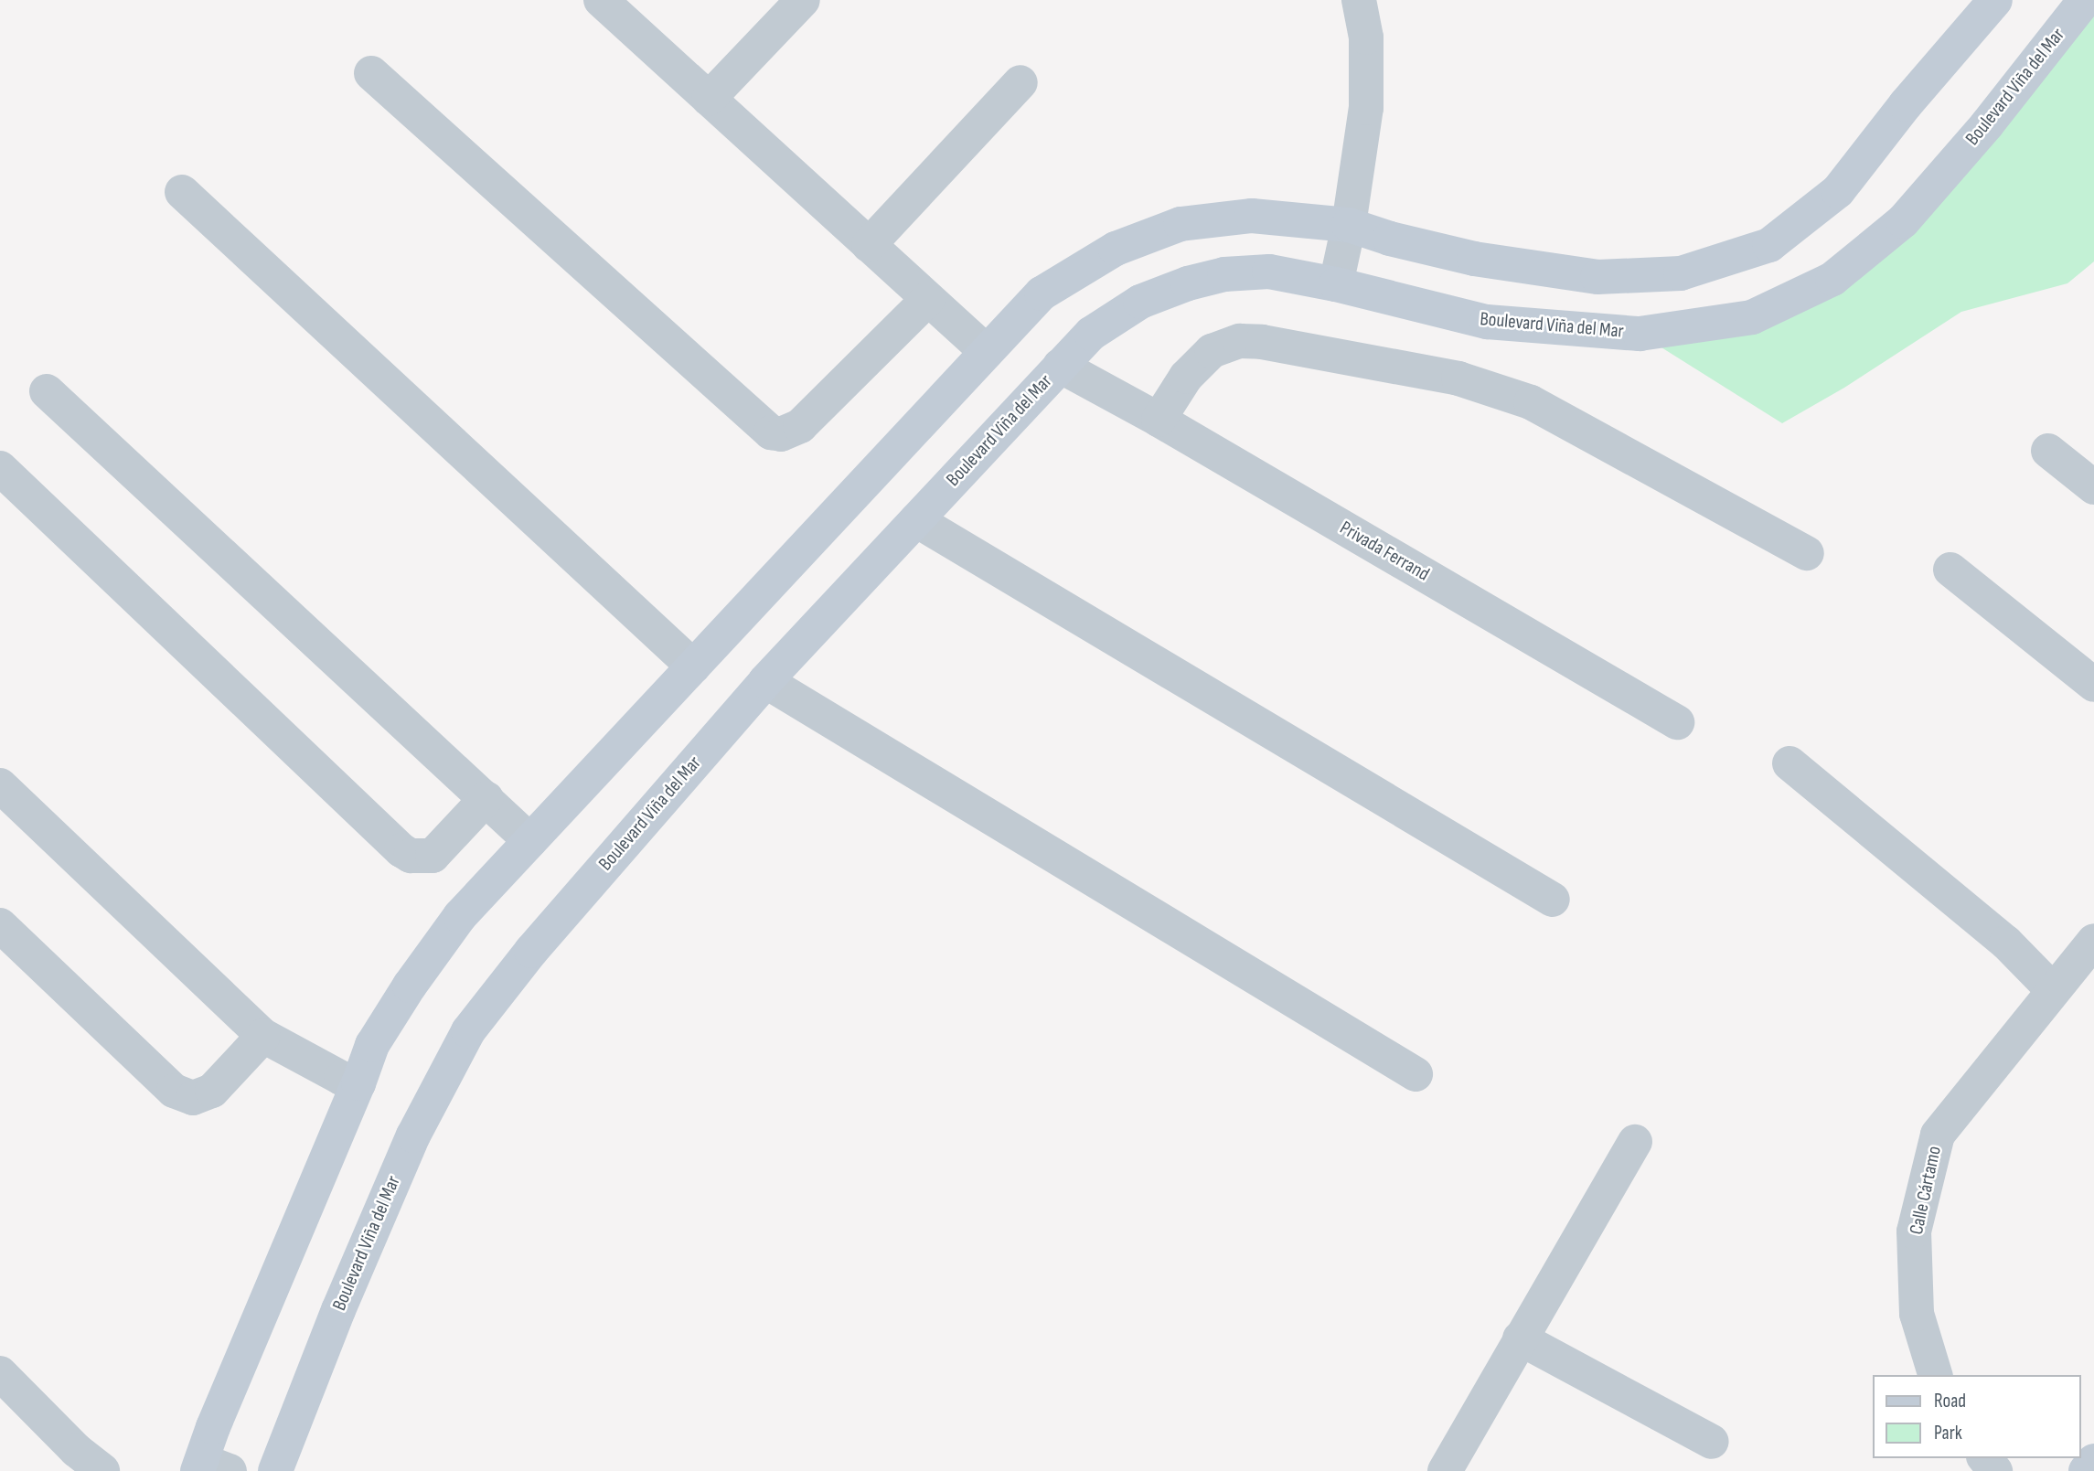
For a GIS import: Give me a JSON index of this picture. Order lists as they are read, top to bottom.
{
  "streets": {
    "street": ["Boulevard Viña del Mar", "Privada Ferrand", "Calle Cártamo"]
  },
  "crossings": [
    ["Boulevard Viña del Mar", "Privada Ferrand"]
  ],
  "legend": ["Road", "Park"]
}
